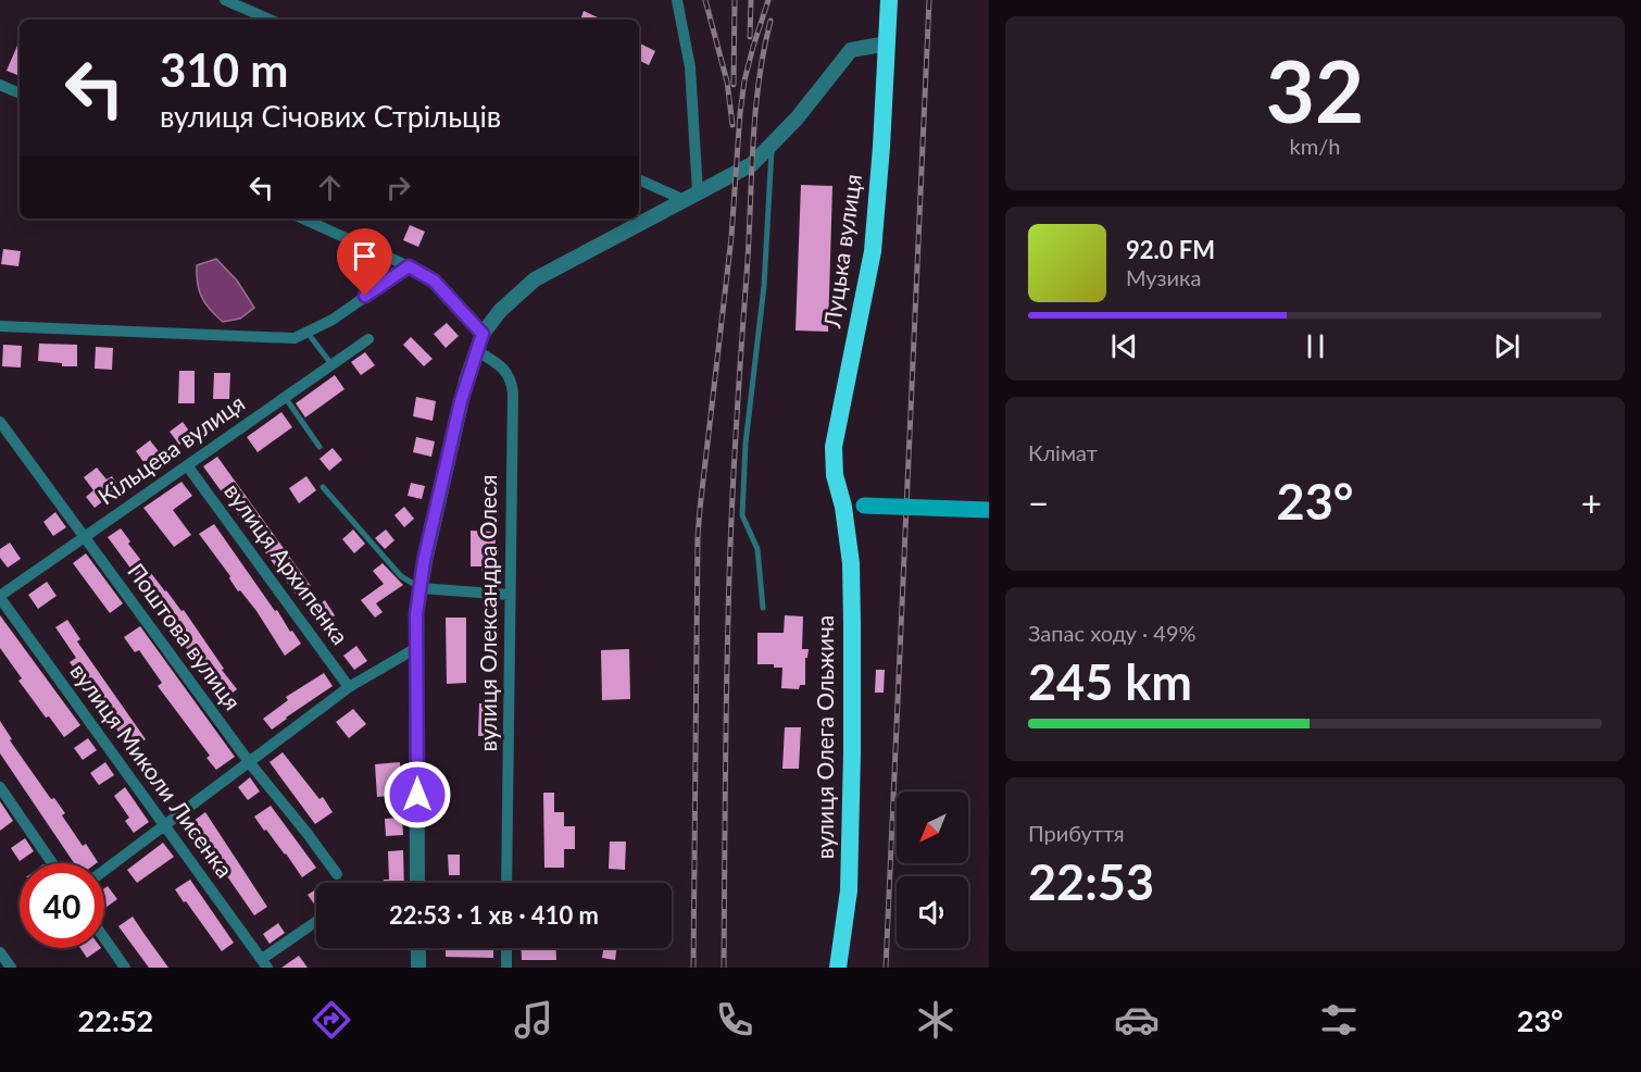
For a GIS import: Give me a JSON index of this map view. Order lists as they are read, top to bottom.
{
  "streets": {
    "highway": ["Луцька вулиця", "вулиця Олега Ольжича"],
    "street": [
      "Кільцева вулиця",
      "вулиця Архипенка",
      "вулиця Олександра Олеся",
      "Поштова вулиця",
      "вулиця Миколи Лисенка"
    ]
  },
  "crossings": [
    ["Луцька вулиця", "вулиця Олега Ольжича"],
    ["Кільцева вулиця", "вулиця Архипенка"],
    ["Кільцева вулиця", "Поштова вулиця"],
    ["Кільцева вулиця", "вулиця Миколи Лисенка"]
  ],
  "north": "bottom left",
  "page": {
    "tile": [
      ["32", "km/h"],
      "Клімат",
      ["Запас ходу · 49%", "245 km"],
      ["Прибуття", "22:53"]
    ],
    "turn": ["310 m", "вулиця Січових Стрільців"],
    "song": ["92.0 FM", "Музика"],
    "heat": ["−", "23°", "+"],
    "limit": "40",
    "trip": "22:53 · 1 хв · 410 m",
    "tabs": ["22:52", "23°"]
  }
}
